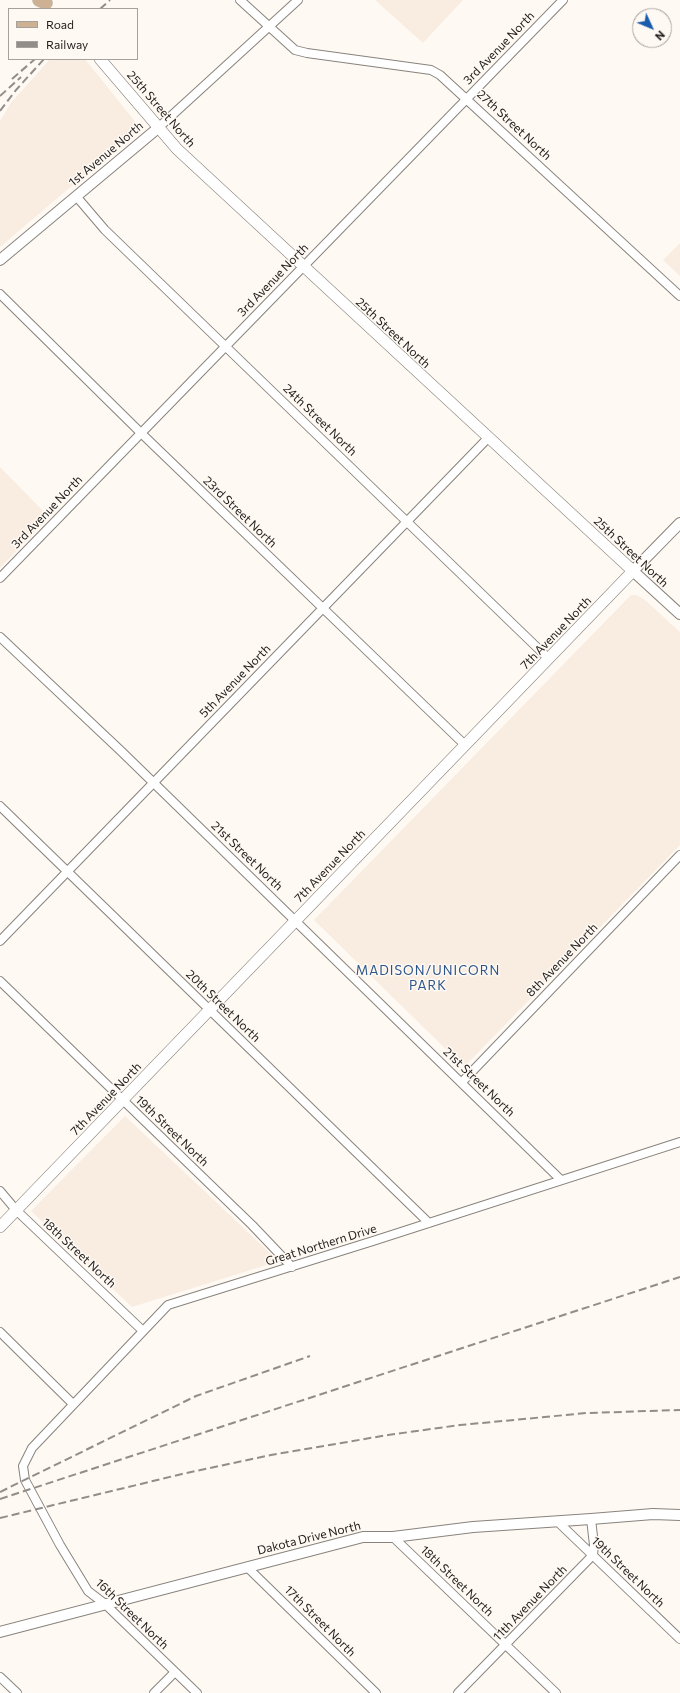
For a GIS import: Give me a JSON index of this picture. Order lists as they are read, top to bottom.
{
  "streets": {
    "main road": ["25th Street North", "7th Avenue North"],
    "street": [
      "3rd Avenue North",
      "27th Street North",
      "1st Avenue North",
      "24th Street North",
      "23rd Street North",
      "5th Avenue North",
      "21st Street North",
      "8th Avenue North",
      "20th Street North",
      "19th Street North",
      "Great Northern Drive",
      "18th Street North",
      "Dakota Drive North",
      "11th Avenue North",
      "16th Street North",
      "17th Street North"
    ]
  },
  "crossings": [
    ["3rd Avenue North", "25th Street North"],
    ["3rd Avenue North", "27th Street North"],
    ["3rd Avenue North", "24th Street North"],
    ["3rd Avenue North", "23rd Street North"],
    ["25th Street North", "1st Avenue North"],
    ["25th Street North", "7th Avenue North"],
    ["25th Street North", "5th Avenue North"],
    ["27th Street North", "1st Avenue North"],
    ["1st Avenue North", "24th Street North"],
    ["24th Street North", "7th Avenue North"],
    ["24th Street North", "5th Avenue North"],
    ["23rd Street North", "7th Avenue North"],
    ["23rd Street North", "5th Avenue North"],
    ["7th Avenue North", "21st Street North"],
    ["7th Avenue North", "20th Street North"],
    ["7th Avenue North", "19th Street North"],
    ["7th Avenue North", "18th Street North"],
    ["5th Avenue North", "21st Street North"],
    ["5th Avenue North", "20th Street North"],
    ["21st Street North", "8th Avenue North"],
    ["21st Street North", "Great Northern Drive"],
    ["20th Street North", "Great Northern Drive"],
    ["19th Street North", "Great Northern Drive"],
    ["19th Street North", "Dakota Drive North"],
    ["19th Street North", "11th Avenue North"],
    ["Great Northern Drive", "18th Street North"],
    ["Great Northern Drive", "16th Street North"],
    ["18th Street North", "Dakota Drive North"],
    ["18th Street North", "11th Avenue North"],
    ["Dakota Drive North", "16th Street North"],
    ["Dakota Drive North", "17th Street North"]
  ],
  "districts": ["MADISON/UNICORN PARK"],
  "legend": ["Road", "Railway"],
  "north": "bottom right"
}
